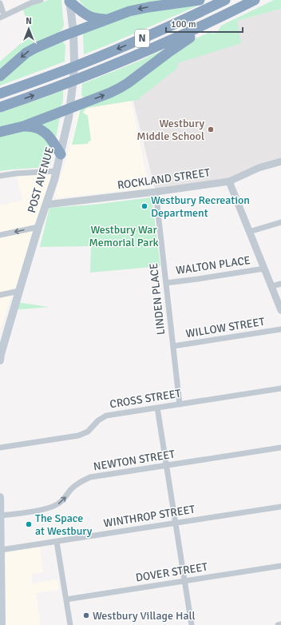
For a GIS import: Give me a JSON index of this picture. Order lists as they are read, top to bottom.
{
  "streets": {
    "highway": ["N"],
    "main road": ["POST AVENUE"],
    "street": [
      "ROCKLAND STREET",
      "WALTON PLACE",
      "LINDEN PLACE",
      "WILLOW STREET",
      "CROSS STREET",
      "NEWTON STREET",
      "WINTHROP STREET",
      "DOVER STREET"
    ]
  },
  "crossings": [
    ["ROCKLAND STREET", "POST AVENUE"],
    ["ROCKLAND STREET", "LINDEN PLACE"],
    ["WALTON PLACE", "LINDEN PLACE"],
    ["LINDEN PLACE", "WILLOW STREET"],
    ["LINDEN PLACE", "CROSS STREET"]
  ],
  "one_way": ["NEWTON STREET"],
  "parks": ["Westbury War Memorial Park"],
  "places": [
    "Westbury Middle School",
    "Westbury Recreation Department",
    "The Space at Westbury",
    "Westbury Village Hall"
  ],
  "scale_bar": "100 m",
  "north": "top"
}
